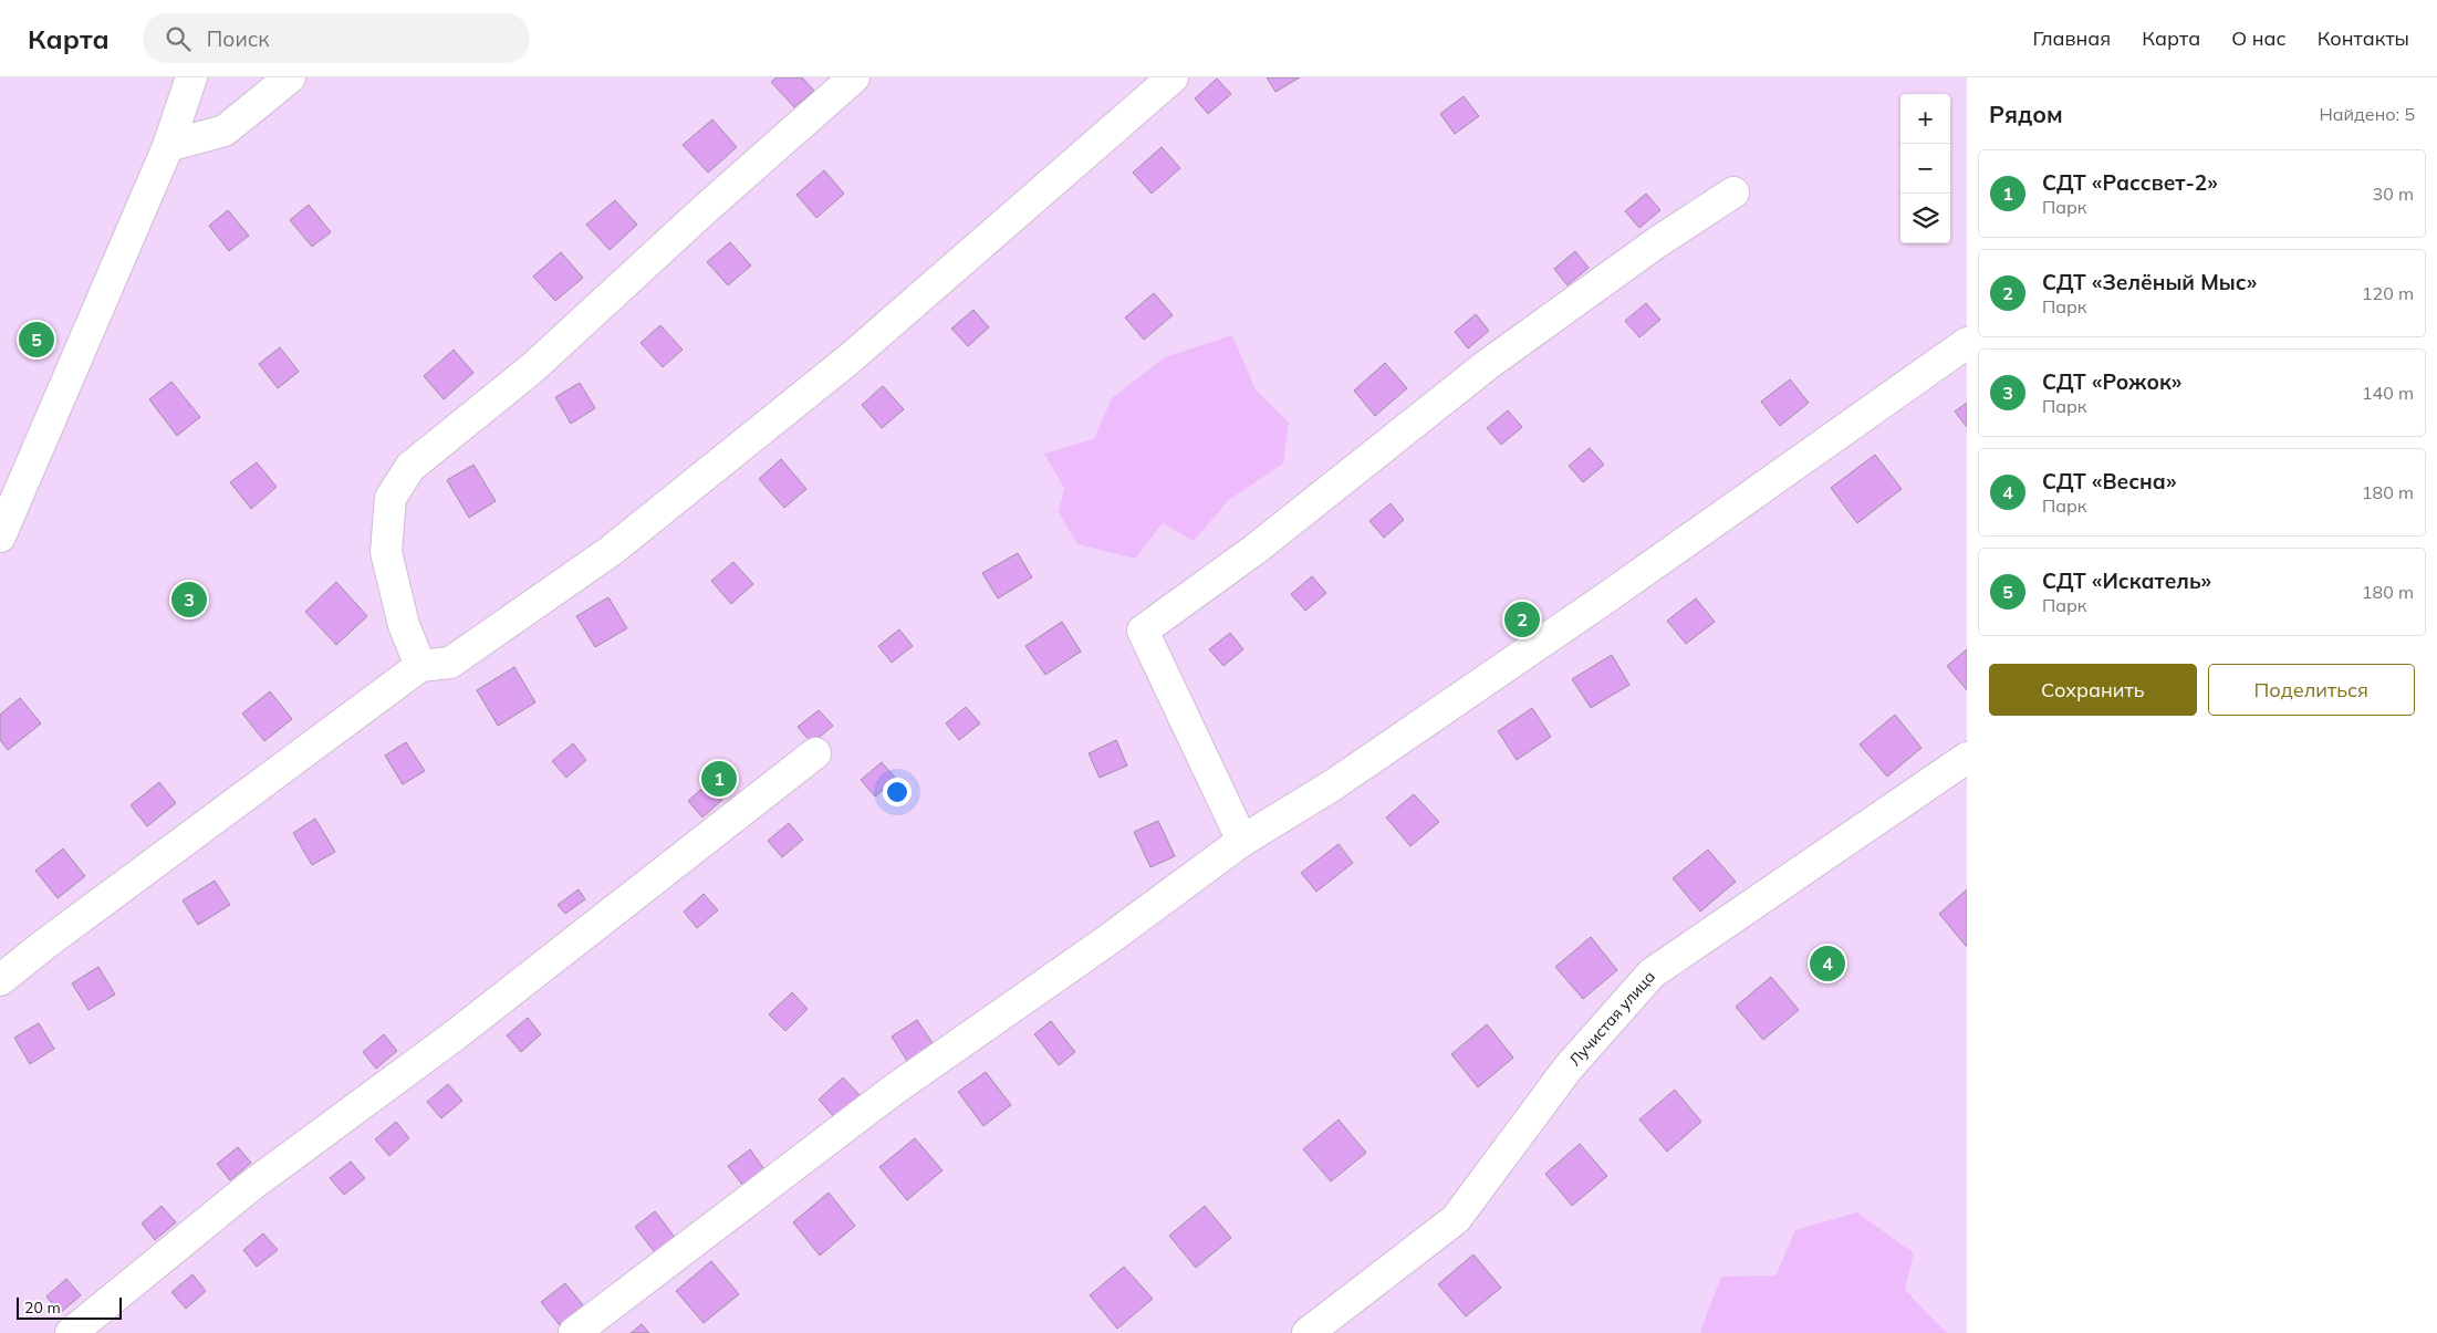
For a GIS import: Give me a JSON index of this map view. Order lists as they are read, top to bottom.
{
  "streets": {
    "lane": ["Лучистая улица"]
  },
  "scale_bar": "20 m",
  "page": {
    "header": "Карта",
    "search": "Поиск",
    "nav": [
      "Главная",
      "Карта",
      "О нас",
      "Контакты"
    ],
    "heading": ["Рядом", "Найдено: 5"],
    "map_buttons": ["+", "−"],
    "list": [
      {
        "mark": "1",
        "name": "СДТ «Рассвет-2»",
        "note": "Парк",
        "value": "30 m"
      },
      {
        "mark": "2",
        "name": "СДТ «Зелёный Мыс»",
        "note": "Парк",
        "value": "120 m"
      },
      {
        "mark": "3",
        "name": "СДТ «Рожок»",
        "note": "Парк",
        "value": "140 m"
      },
      {
        "mark": "4",
        "name": "СДТ «Весна»",
        "note": "Парк",
        "value": "180 m"
      },
      {
        "mark": "5",
        "name": "СДТ «Искатель»",
        "note": "Парк",
        "value": "180 m"
      }
    ],
    "pins": [
      "5",
      "3",
      "2",
      "1",
      "4"
    ],
    "buttons": ["Сохранить", "Поделиться"],
    "scale": "20 m"
  }
}
